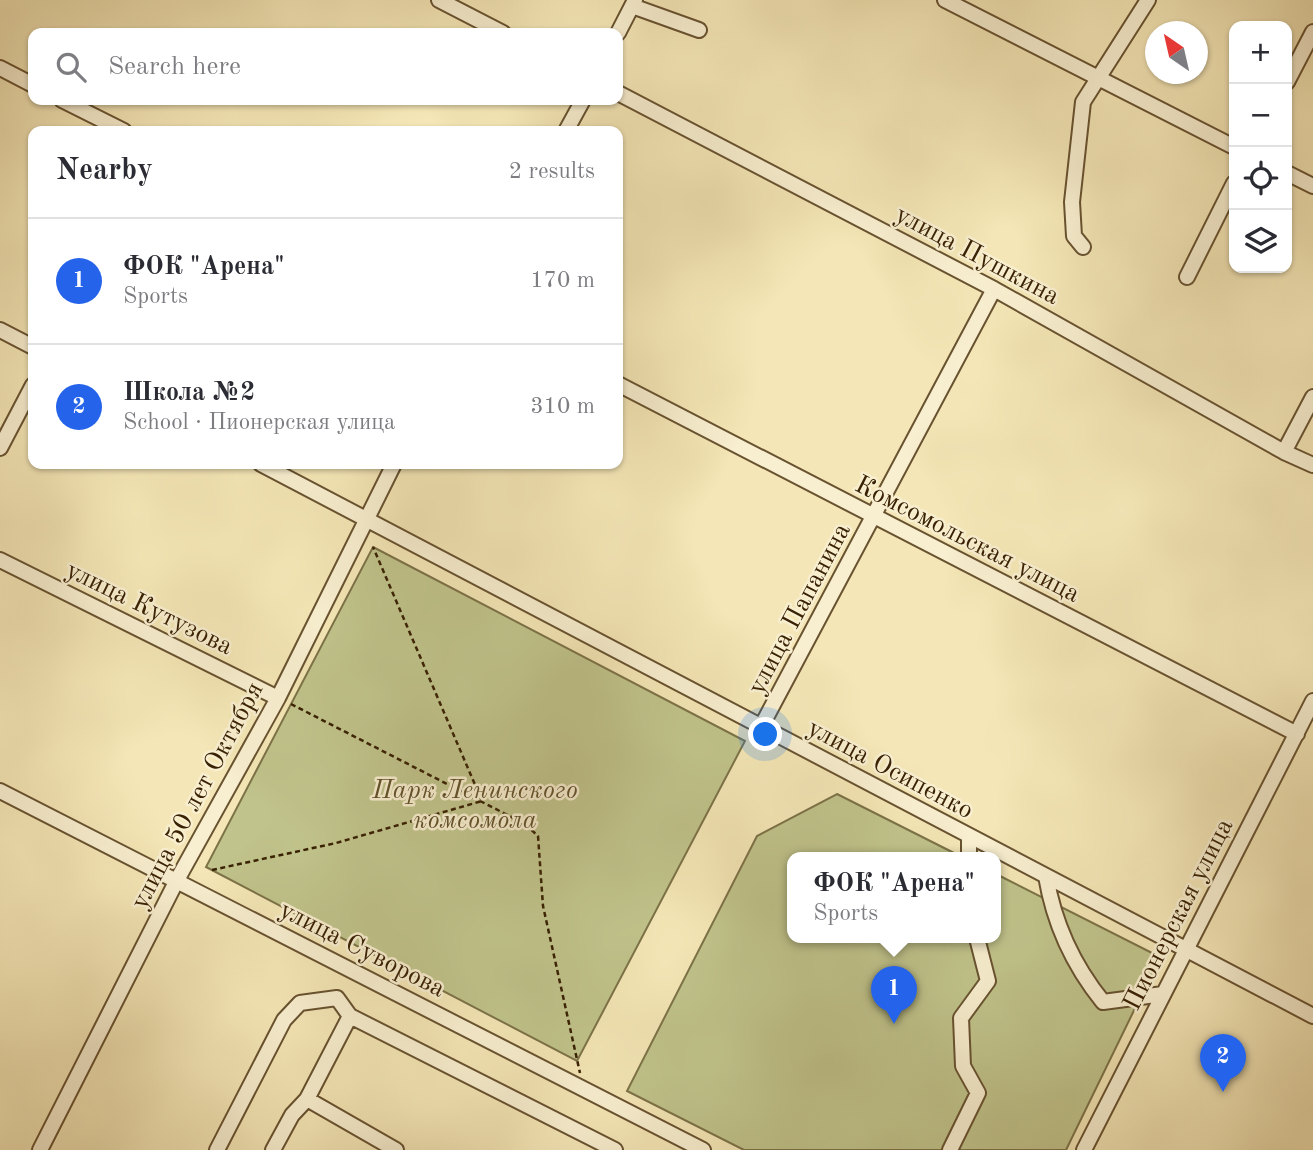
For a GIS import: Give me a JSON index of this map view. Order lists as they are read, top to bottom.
{
  "streets": {
    "street": [
      "улица Пушкина",
      "Комсомольская улица",
      "улица Кутузова",
      "улица Папанина",
      "улица Осипенко",
      "улица 50 лет Октября",
      "Пионерская улица",
      "улица Суворова"
    ]
  },
  "crossings": [
    ["улица Пушкина", "улица Папанина"],
    ["Комсомольская улица", "улица Папанина"],
    ["Комсомольская улица", "Пионерская улица"],
    ["улица Кутузова", "улица 50 лет Октября"],
    ["улица Папанина", "улица Осипенко"],
    ["улица Осипенко", "улица 50 лет Октября"],
    ["улица Осипенко", "Пионерская улица"],
    ["улица 50 лет Октября", "улица Суворова"]
  ],
  "parks": ["Парк Ленинского комсомола"],
  "north": "top left",
  "page": {
    "map_buttons": ["+", "−"],
    "search": "Search here",
    "heading": ["Nearby", "2 results"],
    "list": [
      {
        "mark": "1",
        "name": "ФОК \"Арена\"",
        "note": "Sports",
        "value": "170 m"
      },
      {
        "mark": "2",
        "name": "Школа №2",
        "note": "School · Пионерская улица",
        "value": "310 m"
      }
    ],
    "popup": ["ФОК \"Арена\"", "Sports"],
    "pins": ["1", "2"]
  }
}
